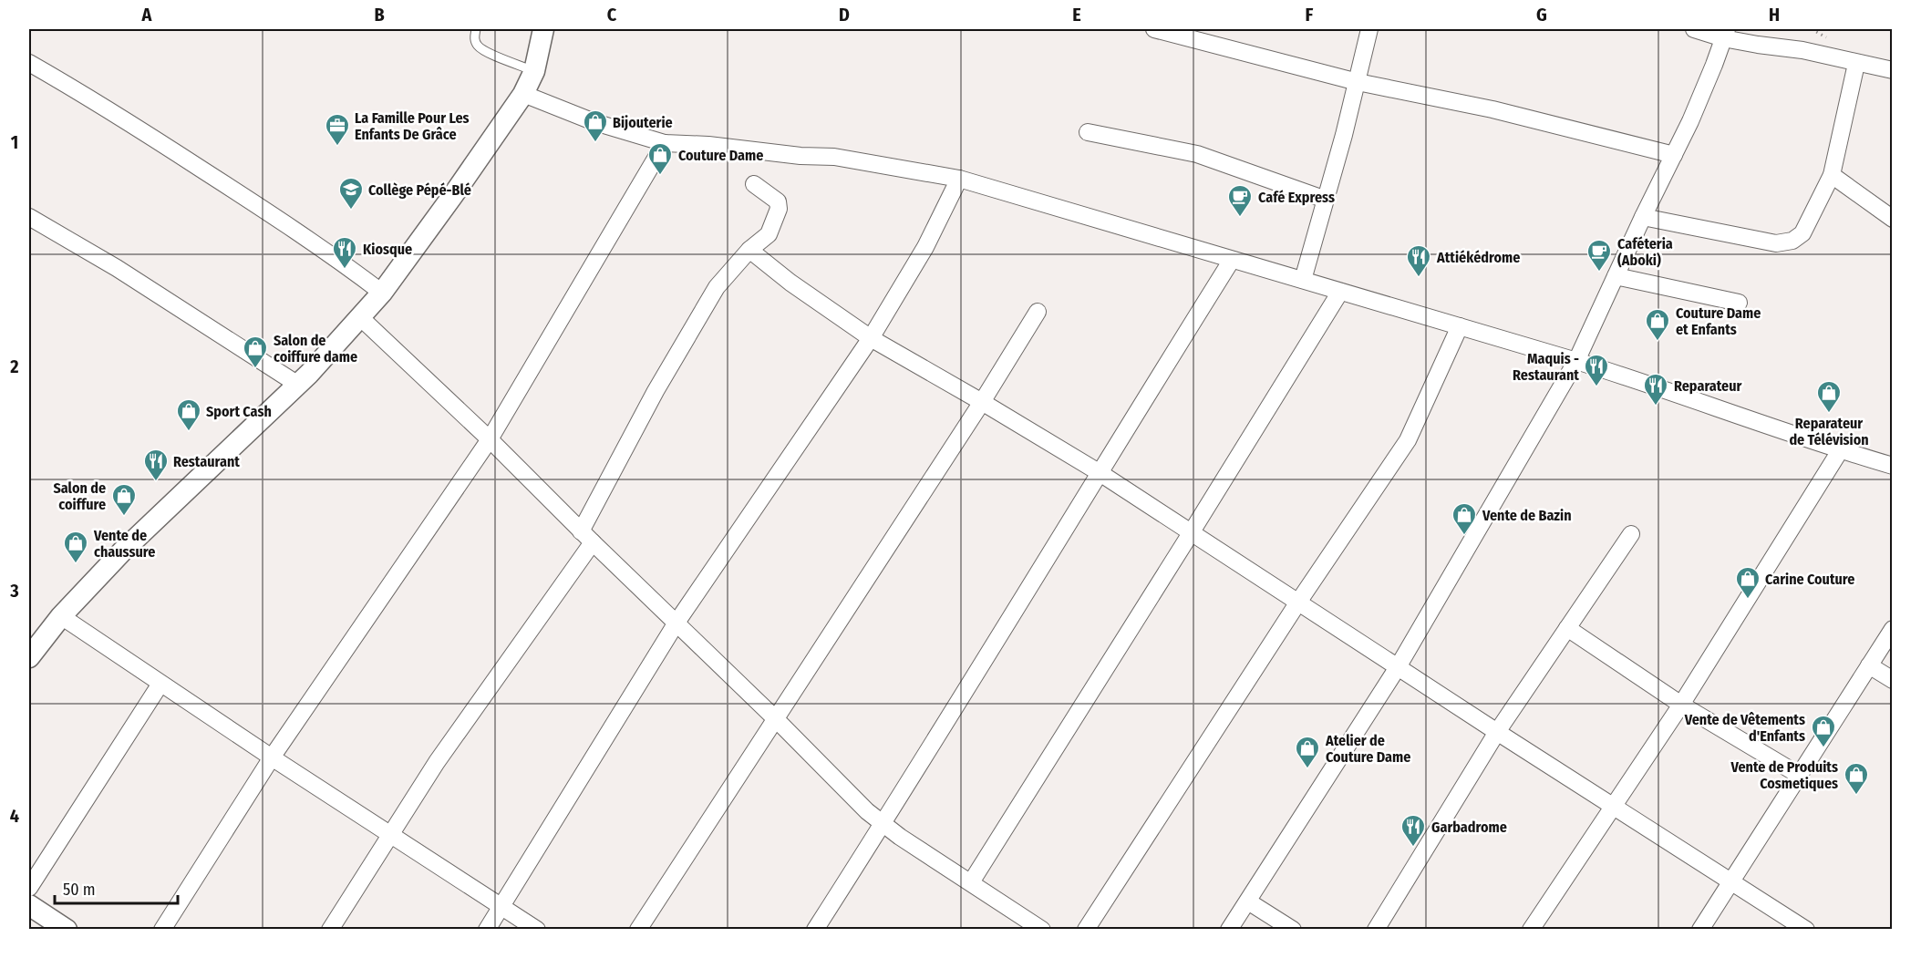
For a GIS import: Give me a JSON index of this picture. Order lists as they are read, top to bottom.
{
  "places": {
    "shop": [
      "Bijouterie",
      "Couture Dame",
      "Couture Dame et Enfants",
      "Salon de coiffure dame",
      "Reparateur de Télévision",
      "Sport Cash",
      "Salon de coiffure",
      "Vente de Bazin",
      "Vente de chaussure",
      "Carine Couture",
      "Vente de Vêtements d'Enfants",
      "Atelier de Couture Dame",
      "Vente de Produits Cosmetiques"
    ],
    "office": ["La Famille Pour Les Enfants De Grâce"],
    "school or university": ["Collège Pépé-Blé"],
    "cafe": ["Café Express", "Caféteria (Aboki)"],
    "restaurant": [
      "Kiosque",
      "Attiékédrome",
      "Maquis - Restaurant",
      "Reparateur",
      "Restaurant",
      "Garbadrome"
    ]
  },
  "scale_bar": "50 m",
  "grid": {
    "columns": [
      "A",
      "B",
      "C",
      "D",
      "E",
      "F",
      "G",
      "H"
    ],
    "rows": [
      "1",
      "2",
      "3",
      "4"
    ]
  }
}
